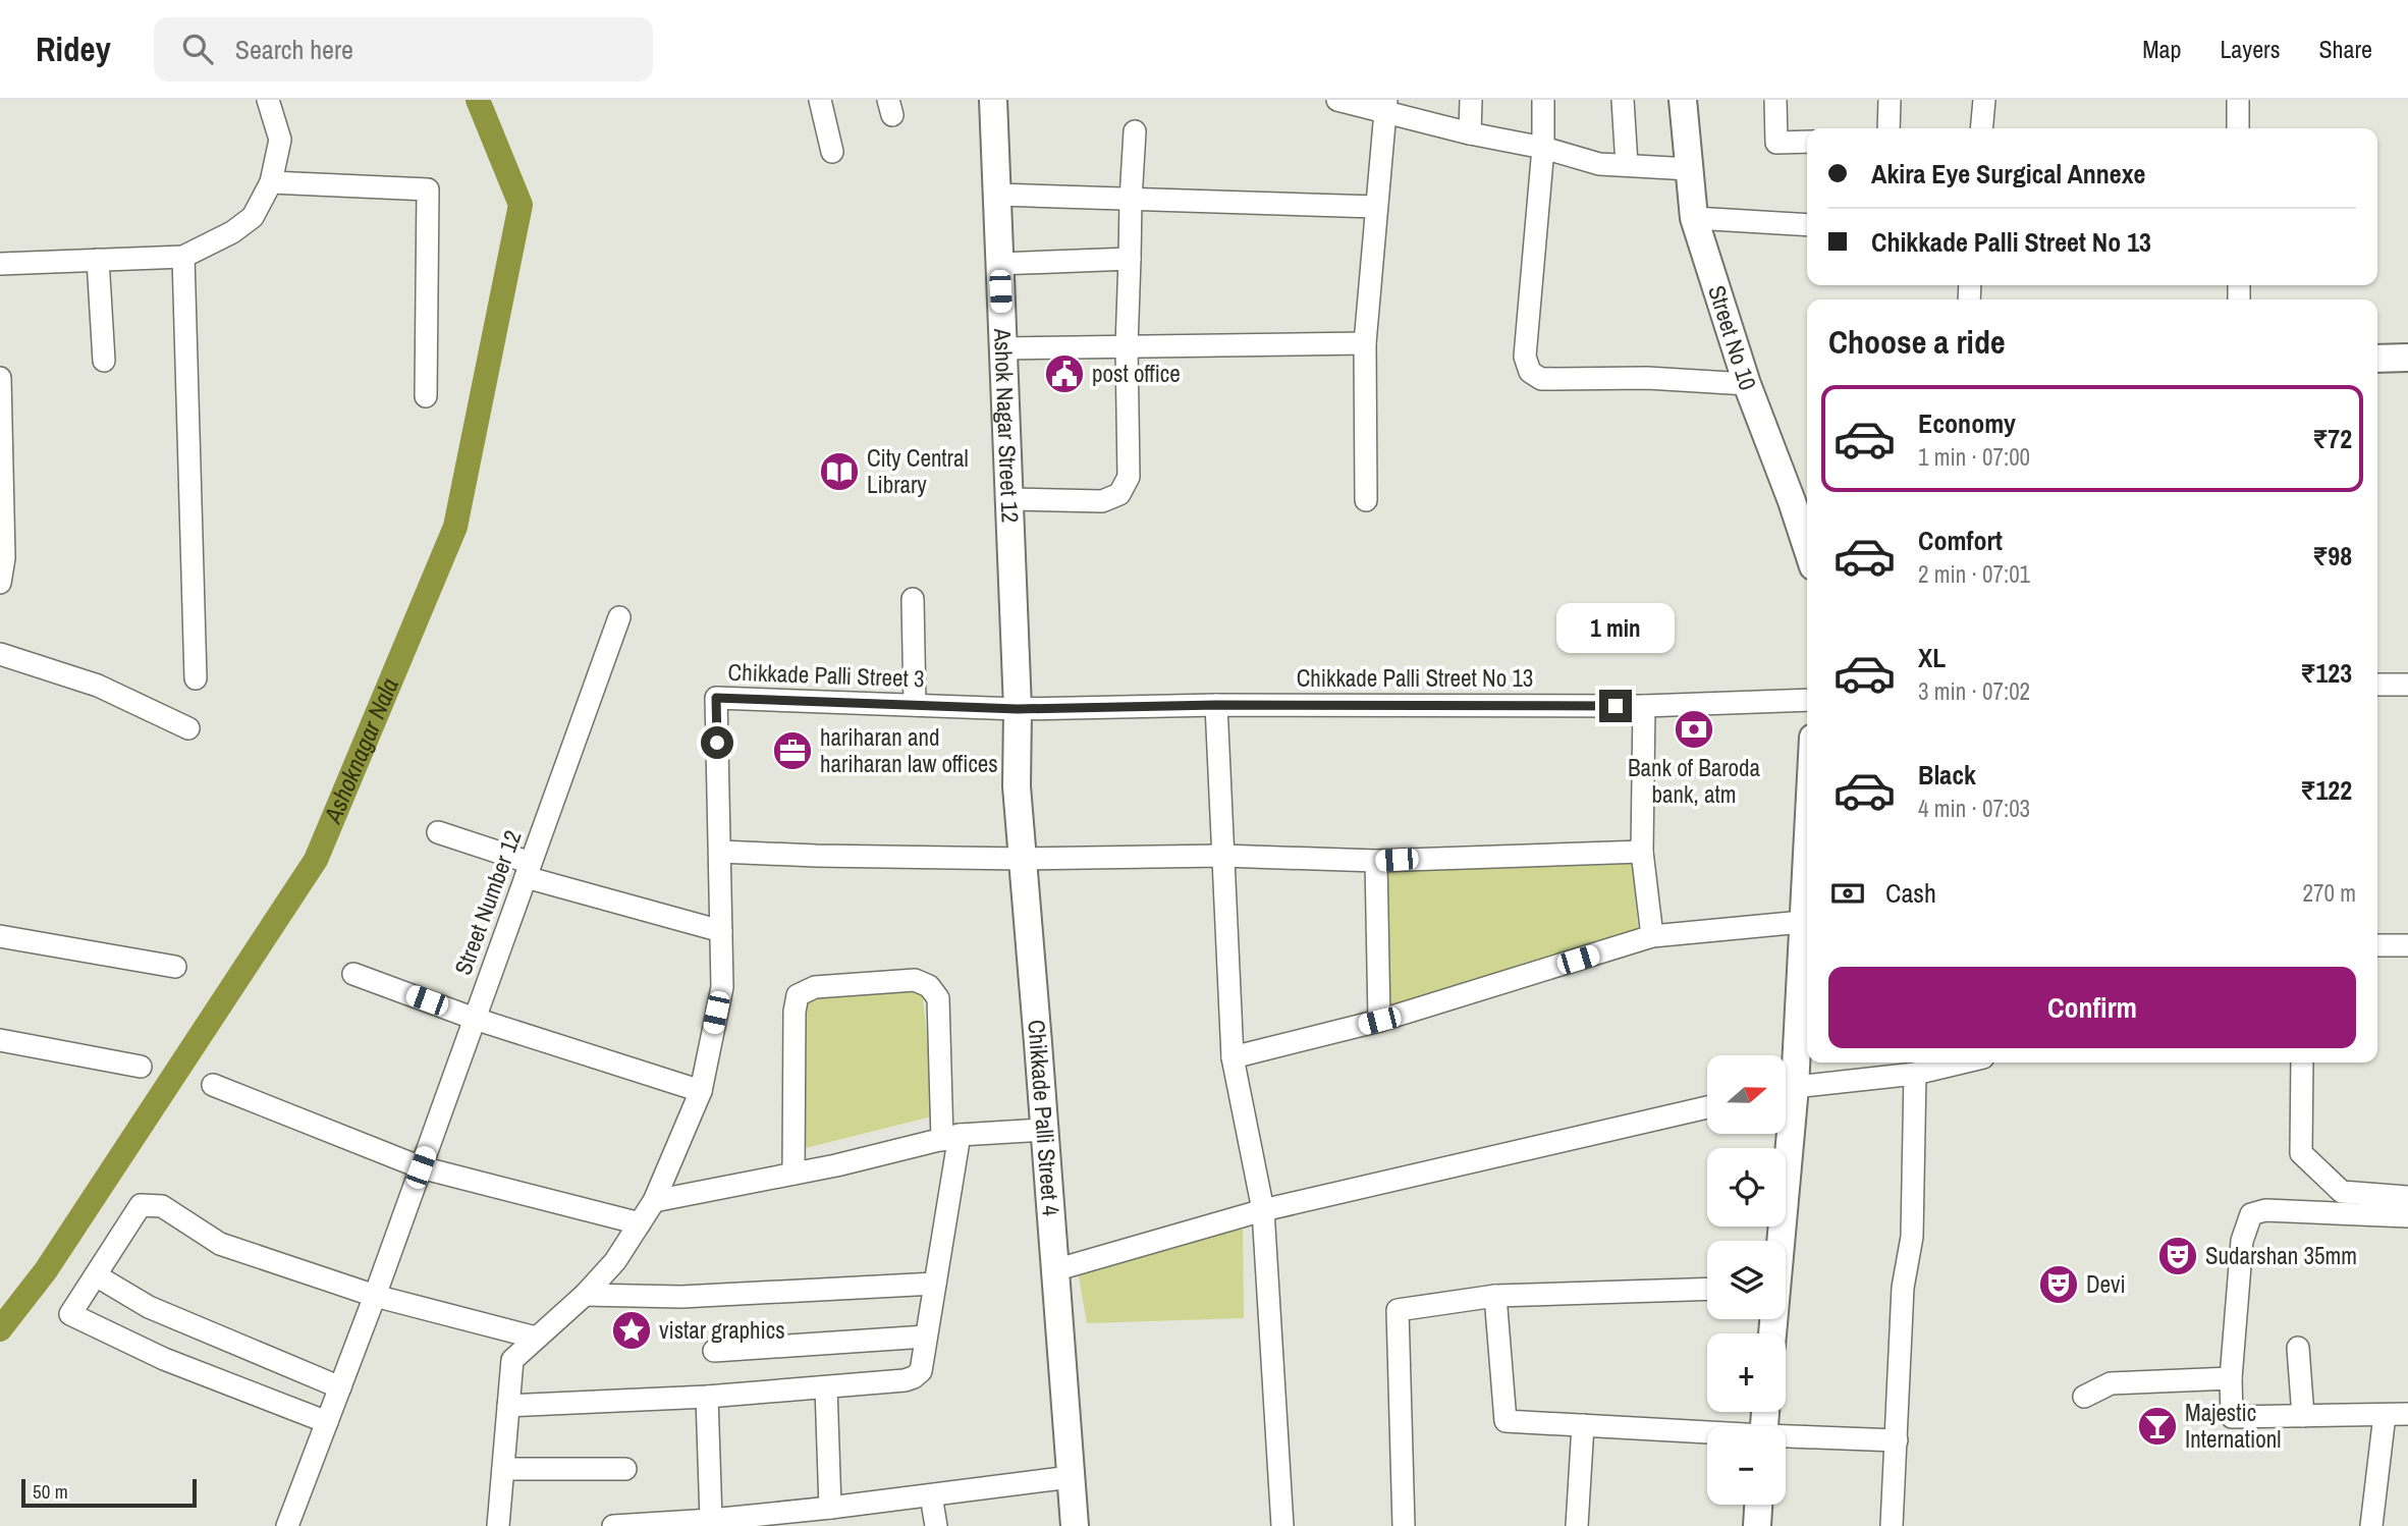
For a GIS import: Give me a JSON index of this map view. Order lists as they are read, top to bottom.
{
  "streets": {
    "street": [
      "Street No 10",
      "Ashok Nagar Street 12",
      "Chikkade Palli Street 3",
      "Chikkade Palli Street No 13",
      "Street Number 12",
      "Chikkade Palli Street 4"
    ]
  },
  "crossings": [
    ["Ashok Nagar Street 12", "Chikkade Palli Street 3"],
    ["Ashok Nagar Street 12", "Chikkade Palli Street No 13"],
    ["Ashok Nagar Street 12", "Chikkade Palli Street 4"],
    ["Chikkade Palli Street 3", "Chikkade Palli Street No 13"],
    ["Chikkade Palli Street 3", "Chikkade Palli Street 4"],
    ["Chikkade Palli Street No 13", "Chikkade Palli Street 4"]
  ],
  "water": ["Ashoknagar Nala"],
  "places": {
    "public building": ["post office"],
    "library": ["City Central Library"],
    "bank": ["Bank of Baroda bank, atm"],
    "office": ["hariharan and hariharan law offices"],
    "theatre": ["Sudarshan 35mm", "Devi"],
    "place": ["vistar graphics"],
    "bar": ["Majestic Internationl"]
  },
  "scale_bar": "50 m",
  "north": "right",
  "page": {
    "header": "Ridey",
    "search": "Search here",
    "nav": ["Map", "Layers", "Share"],
    "banner": ["Akira Eye Surgical Annexe", "Chikkade Palli Street No 13"],
    "heading": "Choose a ride",
    "list": [
      {
        "name": "Economy",
        "note": "1 min · 07:00",
        "value": "₹72"
      },
      {
        "name": "Comfort",
        "note": "2 min · 07:01",
        "value": "₹98"
      },
      {
        "name": "XL",
        "note": "3 min · 07:02",
        "value": "₹123"
      },
      {
        "name": "Black",
        "note": "4 min · 07:03",
        "value": "₹122"
      }
    ],
    "bubble": "1 min",
    "pay": ["Cash", "270 m"],
    "buttons": "Confirm",
    "map_buttons": ["+", "−"],
    "scale": "50 m"
  }
}
